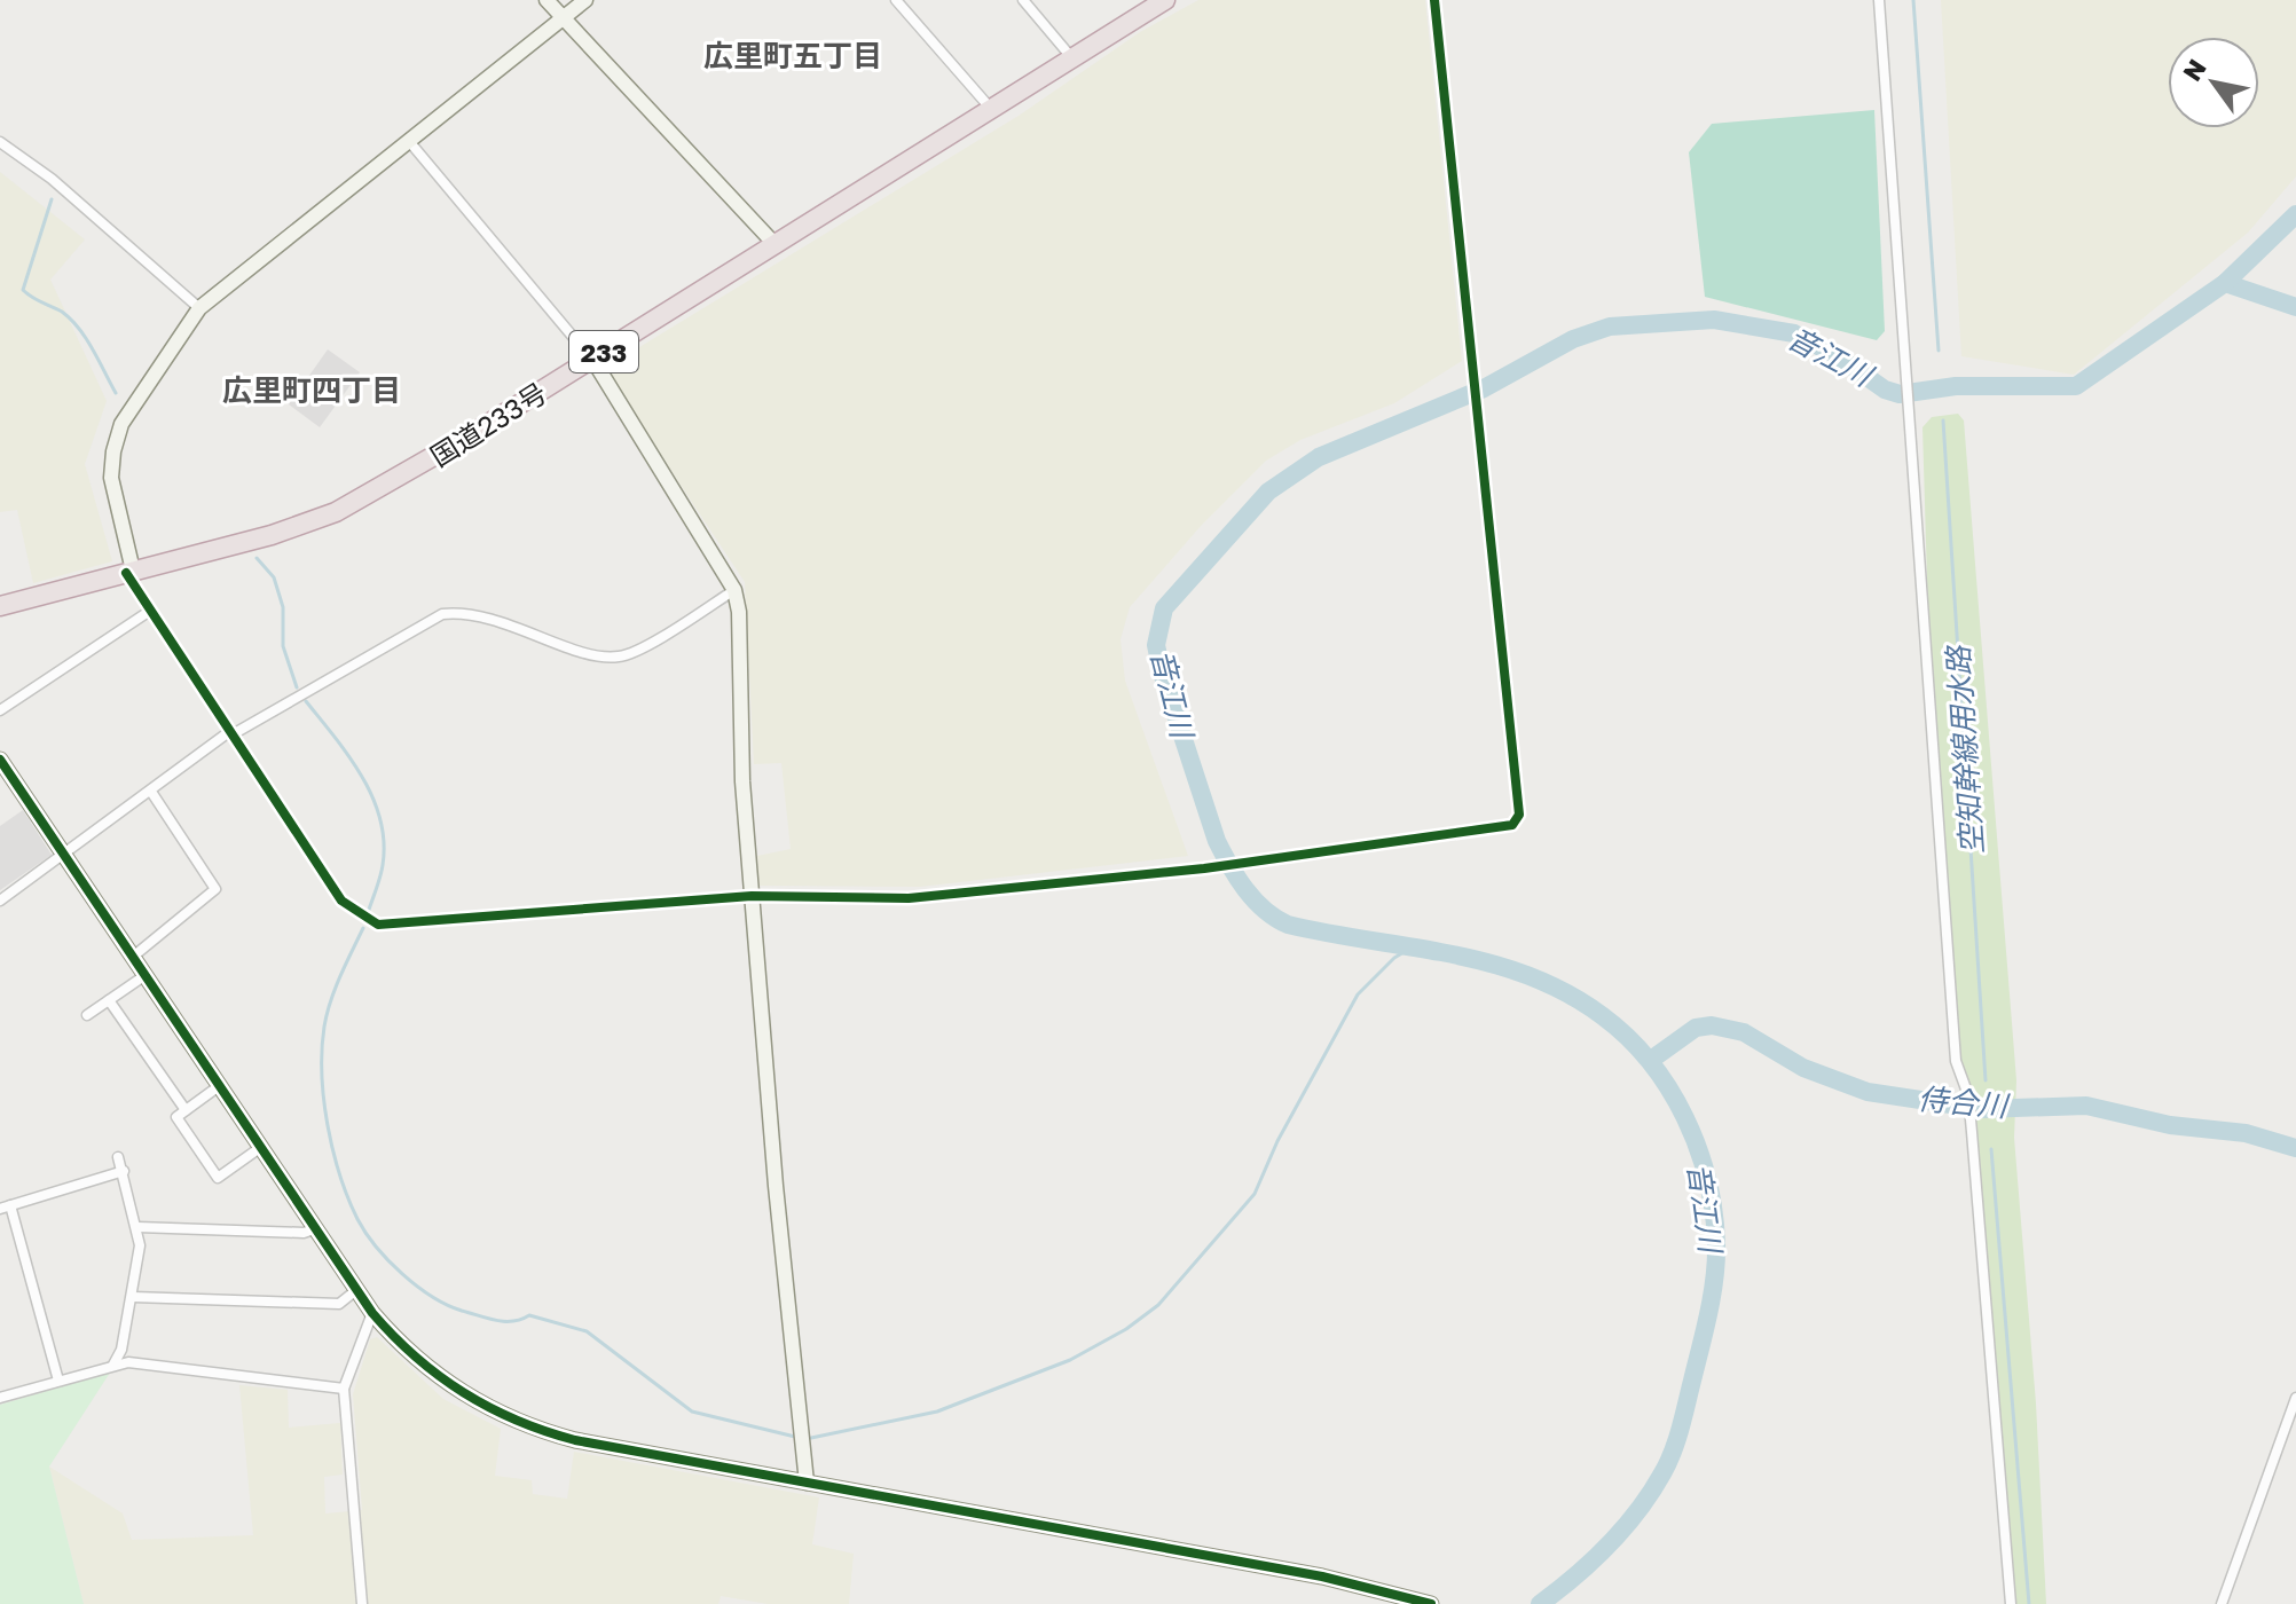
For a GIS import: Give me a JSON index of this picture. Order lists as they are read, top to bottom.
{
  "streets": {
    "highway": ["233", "国道233号"]
  },
  "districts": ["広里町五丁目", "広里町四丁目"],
  "water": ["音江川", "空知幹線用水路", "侍合川"],
  "north": "top left"
}
